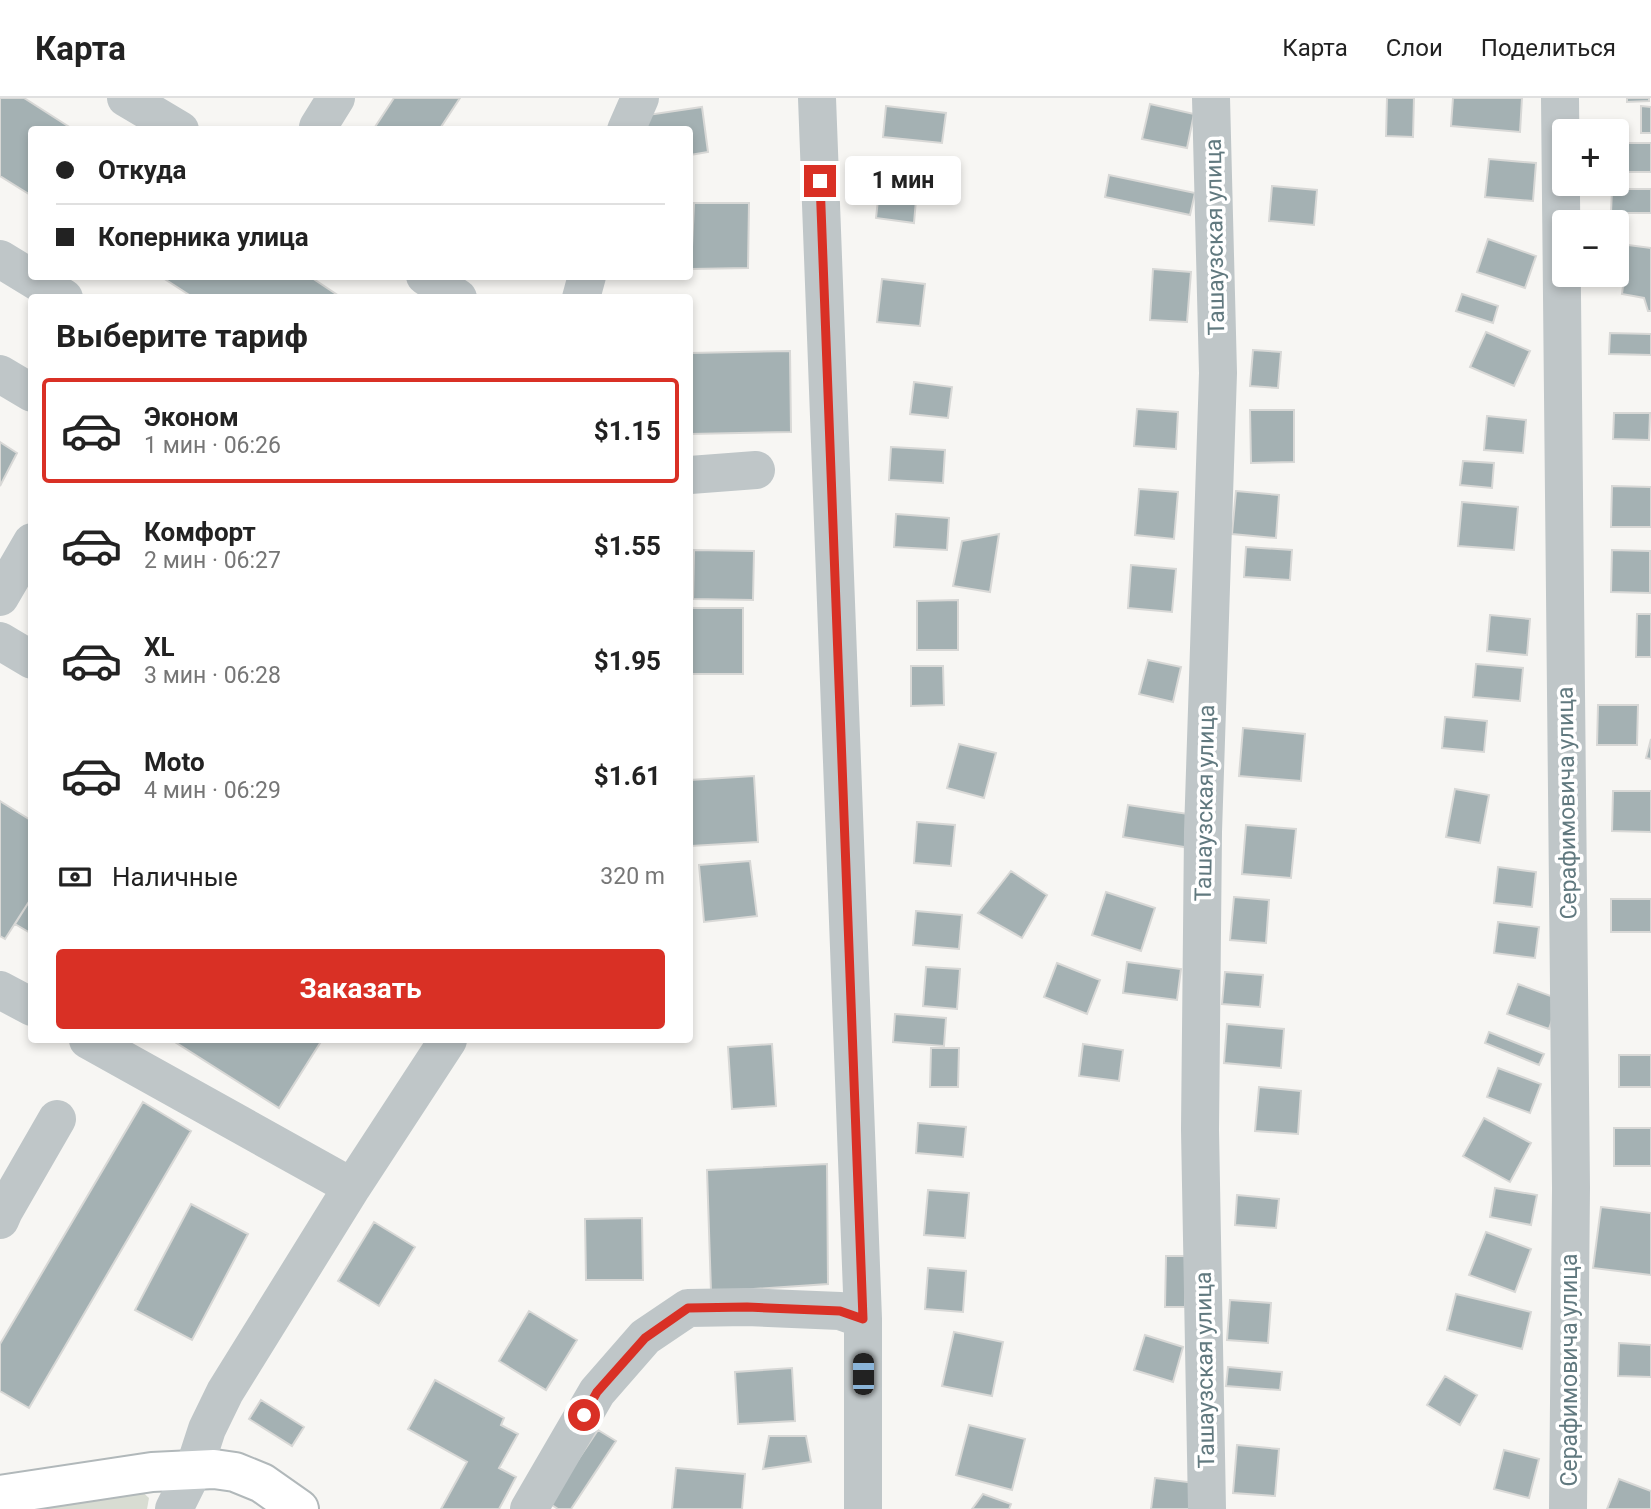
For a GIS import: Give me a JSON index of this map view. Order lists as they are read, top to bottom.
{
  "streets": {
    "street": ["Ташаузская улица", "Серафимовича улица"]
  },
  "page": {
    "header": "Карта",
    "nav": ["Карта", "Слои", "Поделиться"],
    "map_buttons": ["+", "−"],
    "banner": ["Откуда", "Коперника улица"],
    "bubble": "1 мин",
    "heading": "Выберите тариф",
    "list": [
      {
        "name": "Эконом",
        "note": "1 мин · 06:26",
        "value": "$1.15"
      },
      {
        "name": "Комфорт",
        "note": "2 мин · 06:27",
        "value": "$1.55"
      },
      {
        "name": "XL",
        "note": "3 мин · 06:28",
        "value": "$1.95"
      },
      {
        "name": "Moto",
        "note": "4 мин · 06:29",
        "value": "$1.61"
      }
    ],
    "pay": ["Наличные", "320 m"],
    "buttons": "Заказать"
  }
}
